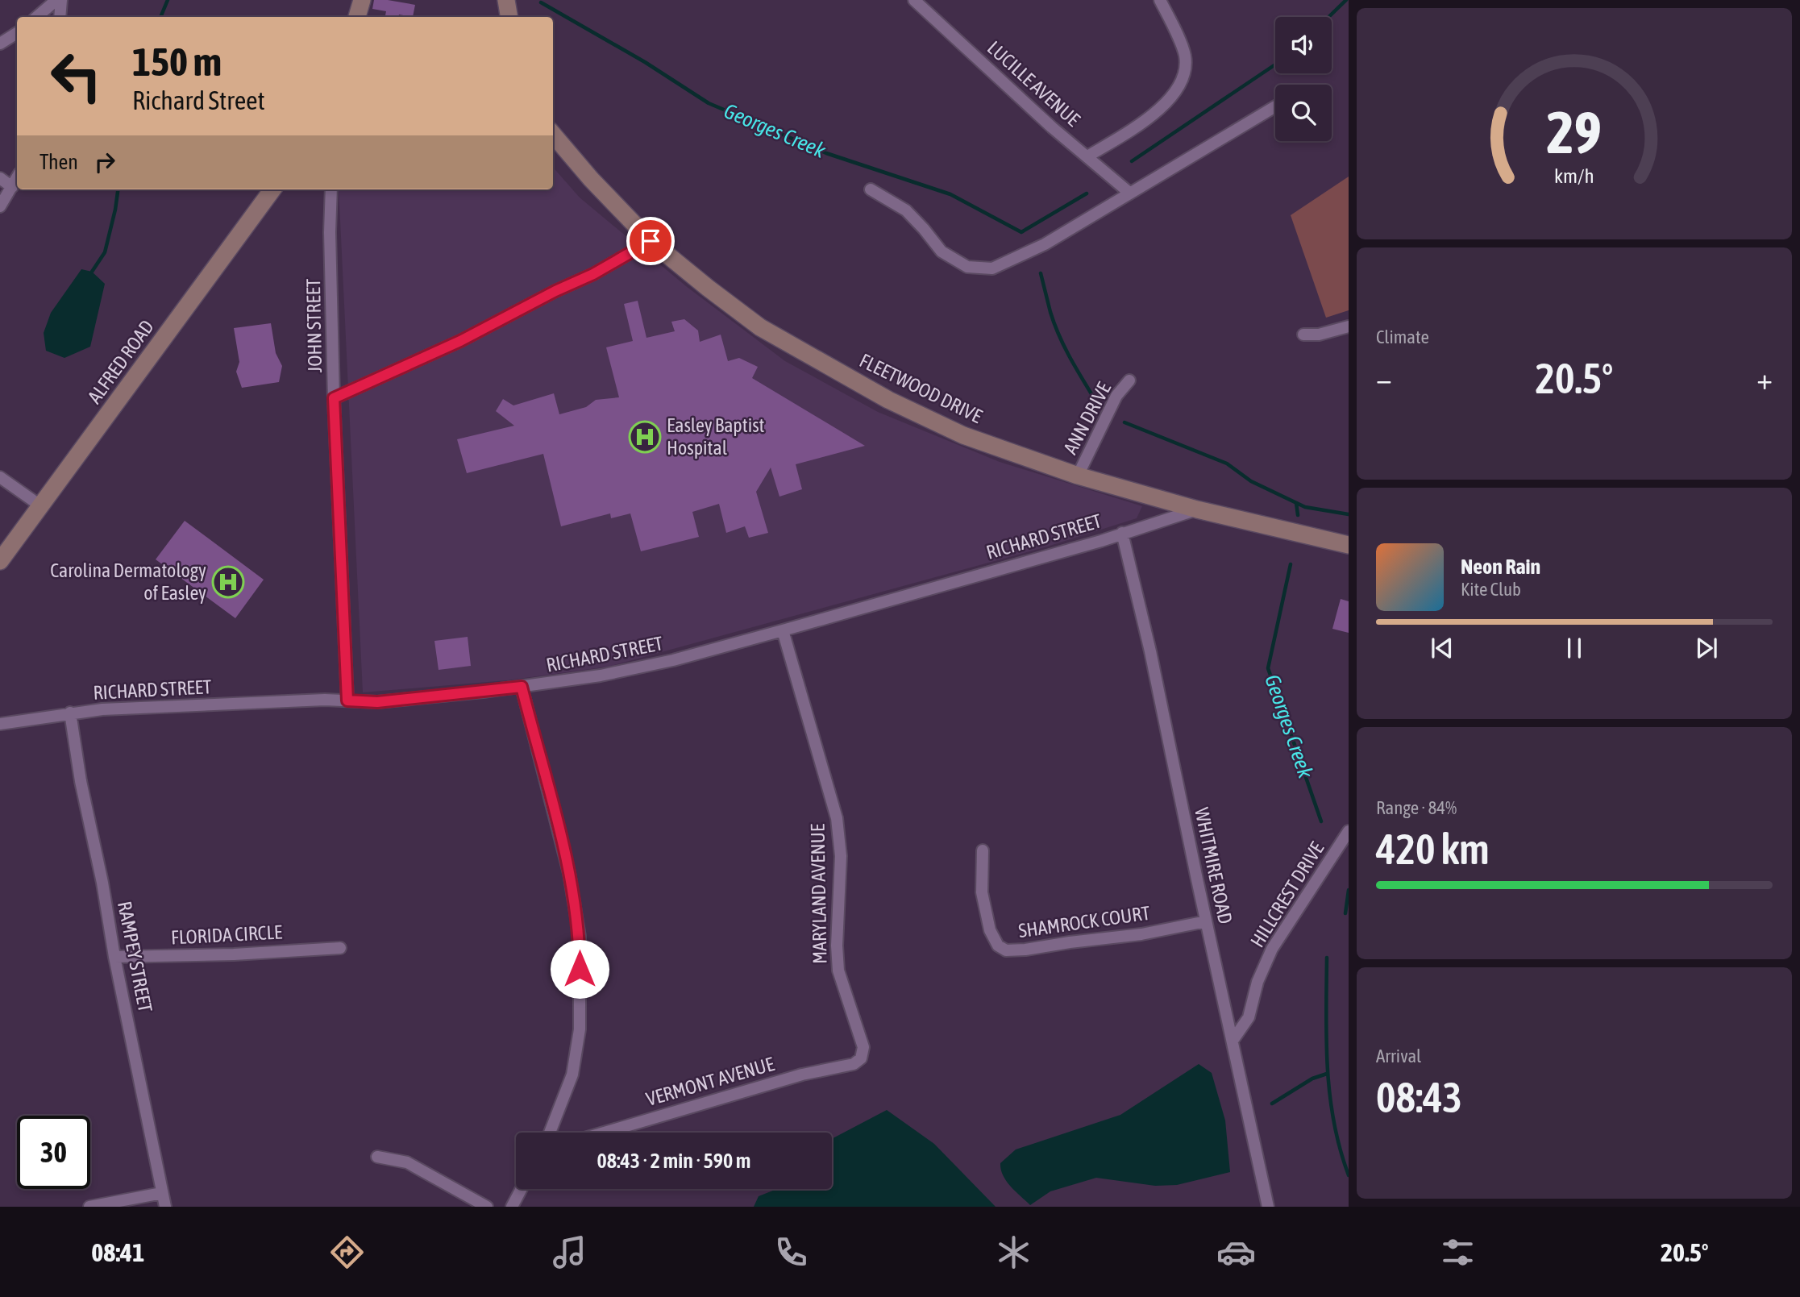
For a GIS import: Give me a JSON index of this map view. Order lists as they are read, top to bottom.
{
  "streets": {
    "street": [
      "LUCILLE AVENUE",
      "JOHN STREET",
      "ALFRED ROAD",
      "FLEETWOOD DRIVE",
      "ANN DRIVE",
      "RICHARD STREET",
      "WHITMIRE ROAD",
      "MARYLAND AVENUE",
      "HILLCREST DRIVE",
      "SHAMROCK COURT",
      "FLORIDA CIRCLE",
      "RAMPEY STREET",
      "VERMONT AVENUE"
    ]
  },
  "crossings": [
    ["JOHN STREET", "RICHARD STREET"],
    ["FLEETWOOD DRIVE", "ANN DRIVE"],
    ["FLEETWOOD DRIVE", "RICHARD STREET"],
    ["RICHARD STREET", "WHITMIRE ROAD"],
    ["RICHARD STREET", "MARYLAND AVENUE"],
    ["RICHARD STREET", "RAMPEY STREET"],
    ["WHITMIRE ROAD", "HILLCREST DRIVE"],
    ["WHITMIRE ROAD", "SHAMROCK COURT"],
    ["MARYLAND AVENUE", "VERMONT AVENUE"],
    ["FLORIDA CIRCLE", "RAMPEY STREET"]
  ],
  "water": ["Georges Creek"],
  "places": {
    "hospital": ["Easley Baptist Hospital", "Carolina Dermatology of Easley"]
  },
  "page": {
    "turn": ["150 m", "Richard Street"],
    "then": "Then",
    "tile": [
      "Climate",
      ["Range · 84%", "420 km"],
      ["Arrival", "08:43"]
    ],
    "heat": ["−", "20.5°", "+"],
    "song": ["Neon Rain", "Kite Club"],
    "limit": "30",
    "trip": "08:43 · 2 min · 590 m",
    "tabs": ["08:41", "20.5°"],
    "gauge": ["29", "km/h"]
  }
}
